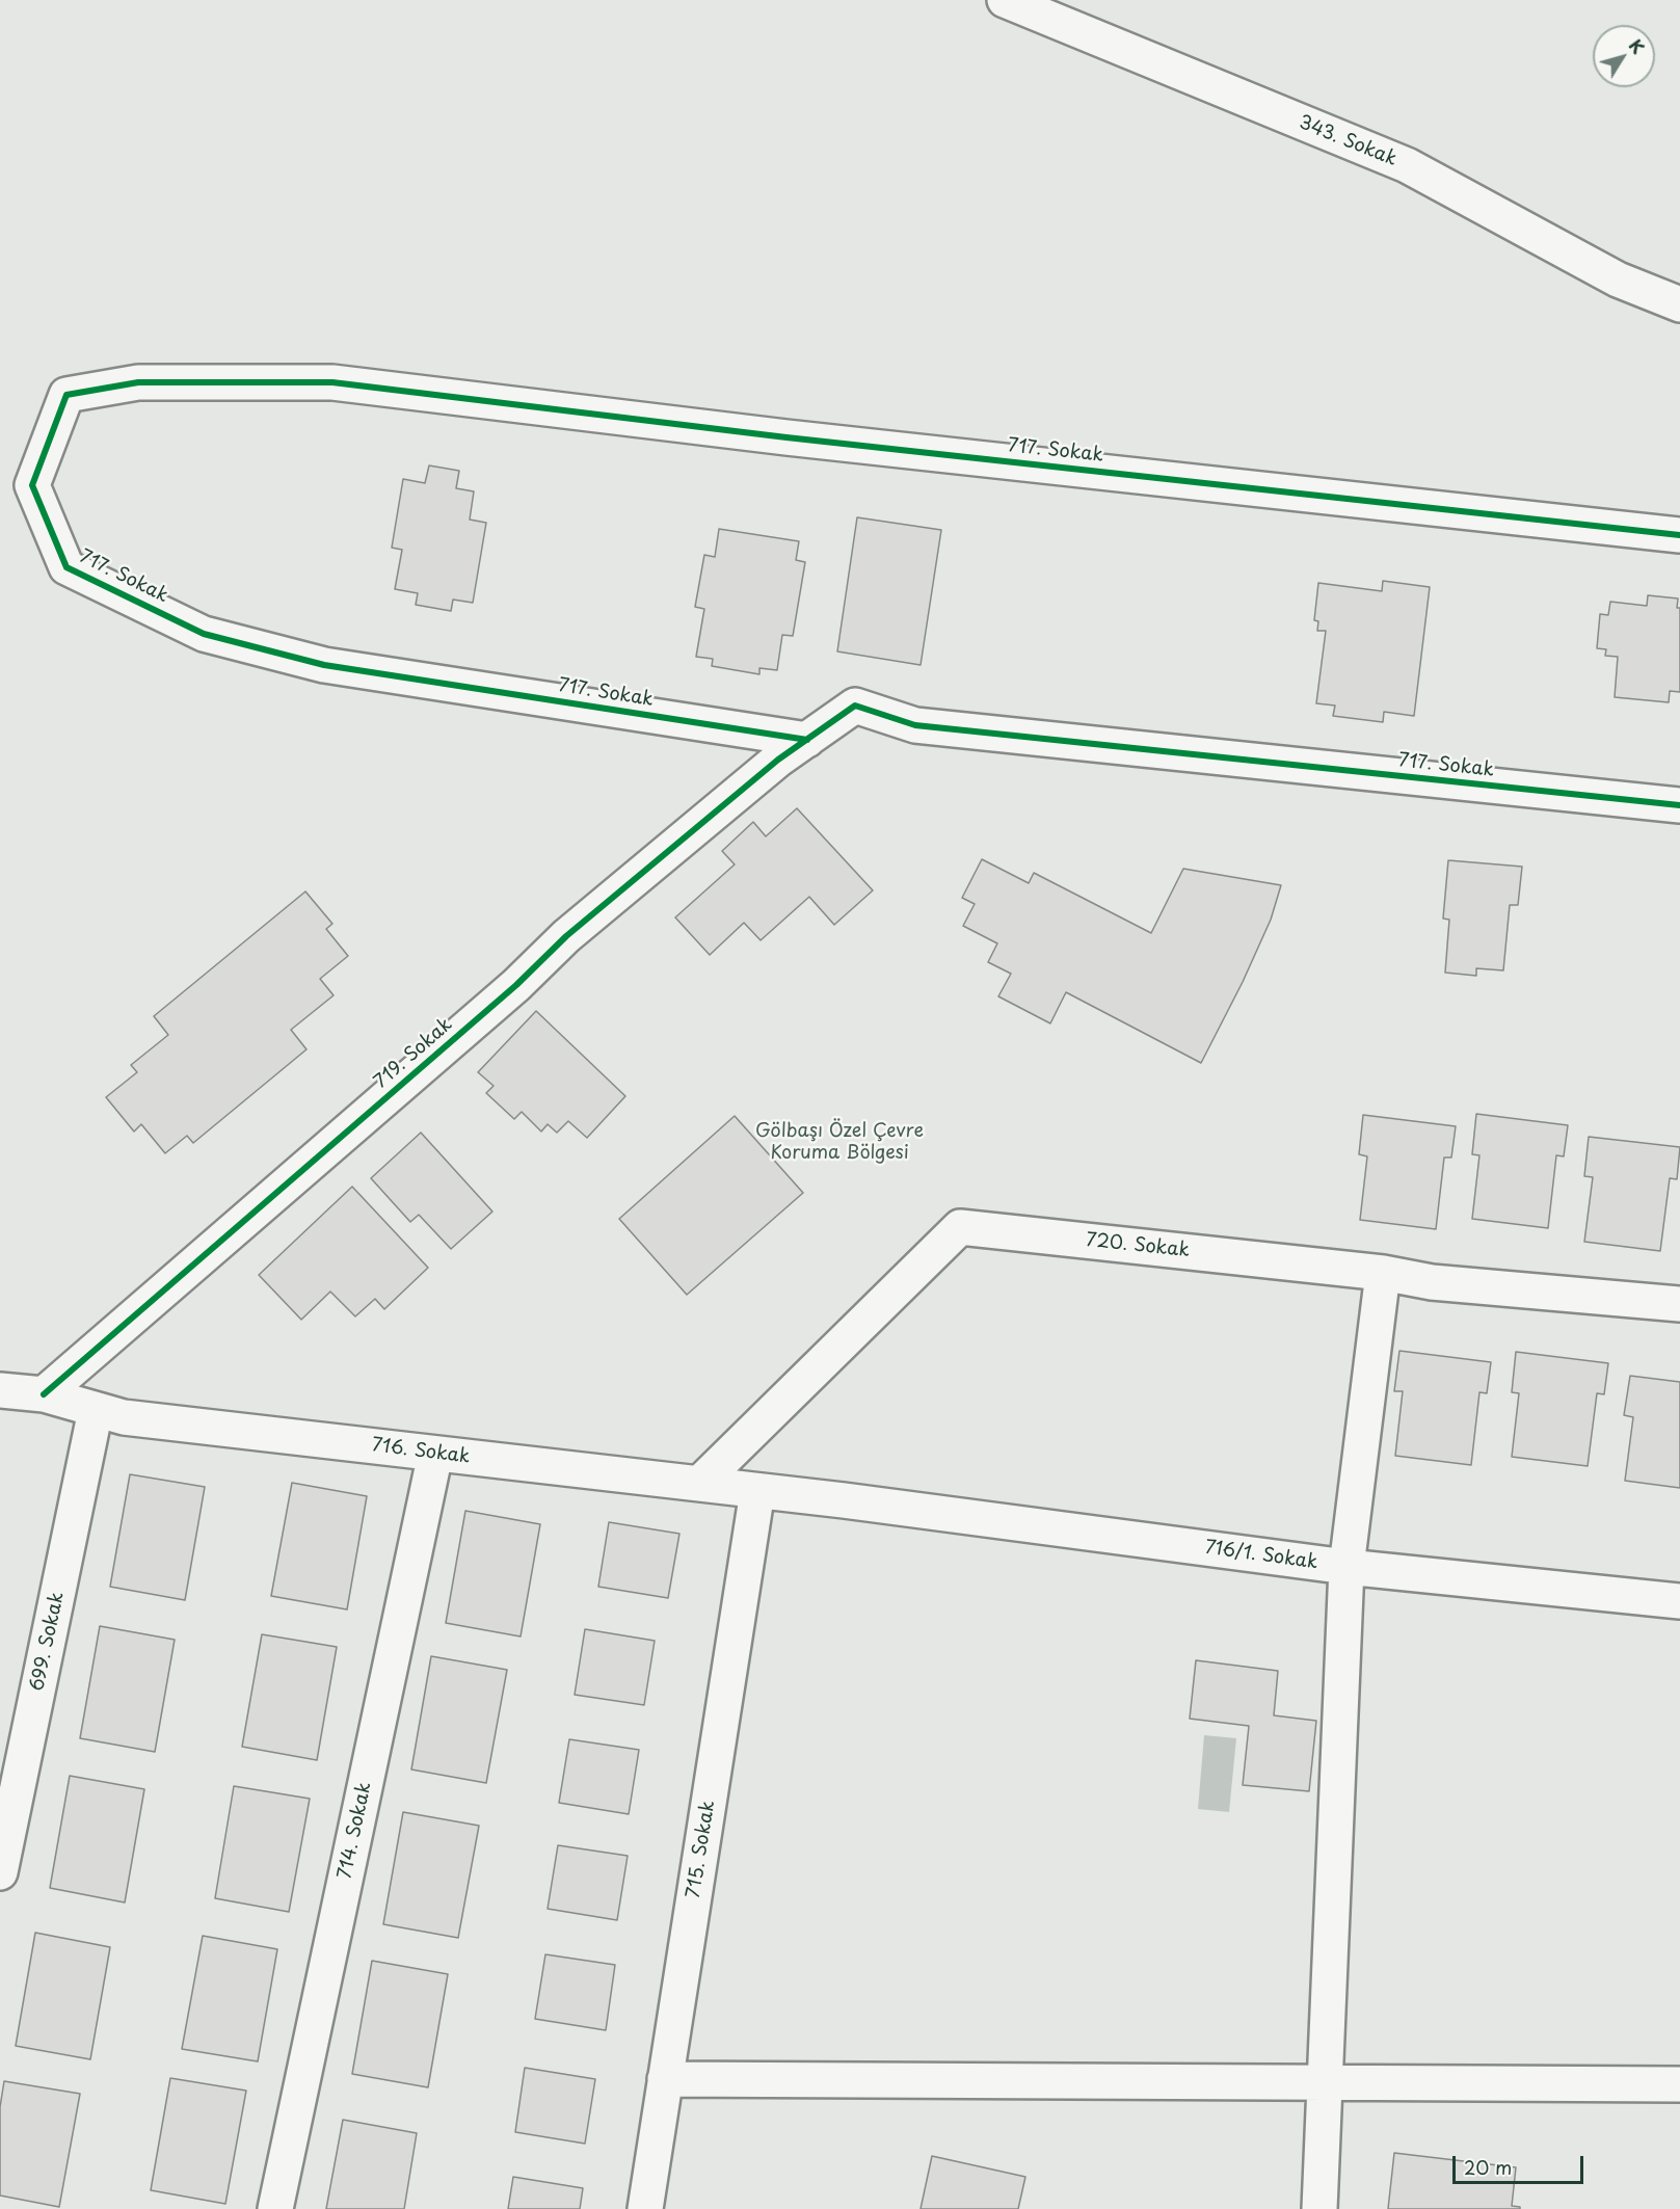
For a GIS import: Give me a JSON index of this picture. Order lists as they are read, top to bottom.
{
  "streets": {
    "street": [
      "343. Sokak",
      "717. Sokak",
      "719. Sokak",
      "720. Sokak",
      "716. Sokak",
      "716/1. Sokak",
      "699. Sokak",
      "714. Sokak",
      "715. Sokak"
    ]
  },
  "crossings": [
    ["717. Sokak", "719. Sokak"],
    ["719. Sokak", "716. Sokak"],
    ["720. Sokak", "716. Sokak"],
    ["716. Sokak", "716/1. Sokak"],
    ["716. Sokak", "699. Sokak"],
    ["716. Sokak", "714. Sokak"],
    ["716. Sokak", "715. Sokak"]
  ],
  "parks": ["Gölbaşı Özel Çevre Koruma Bölgesi"],
  "scale_bar": "20 m",
  "north": "top right"
}
